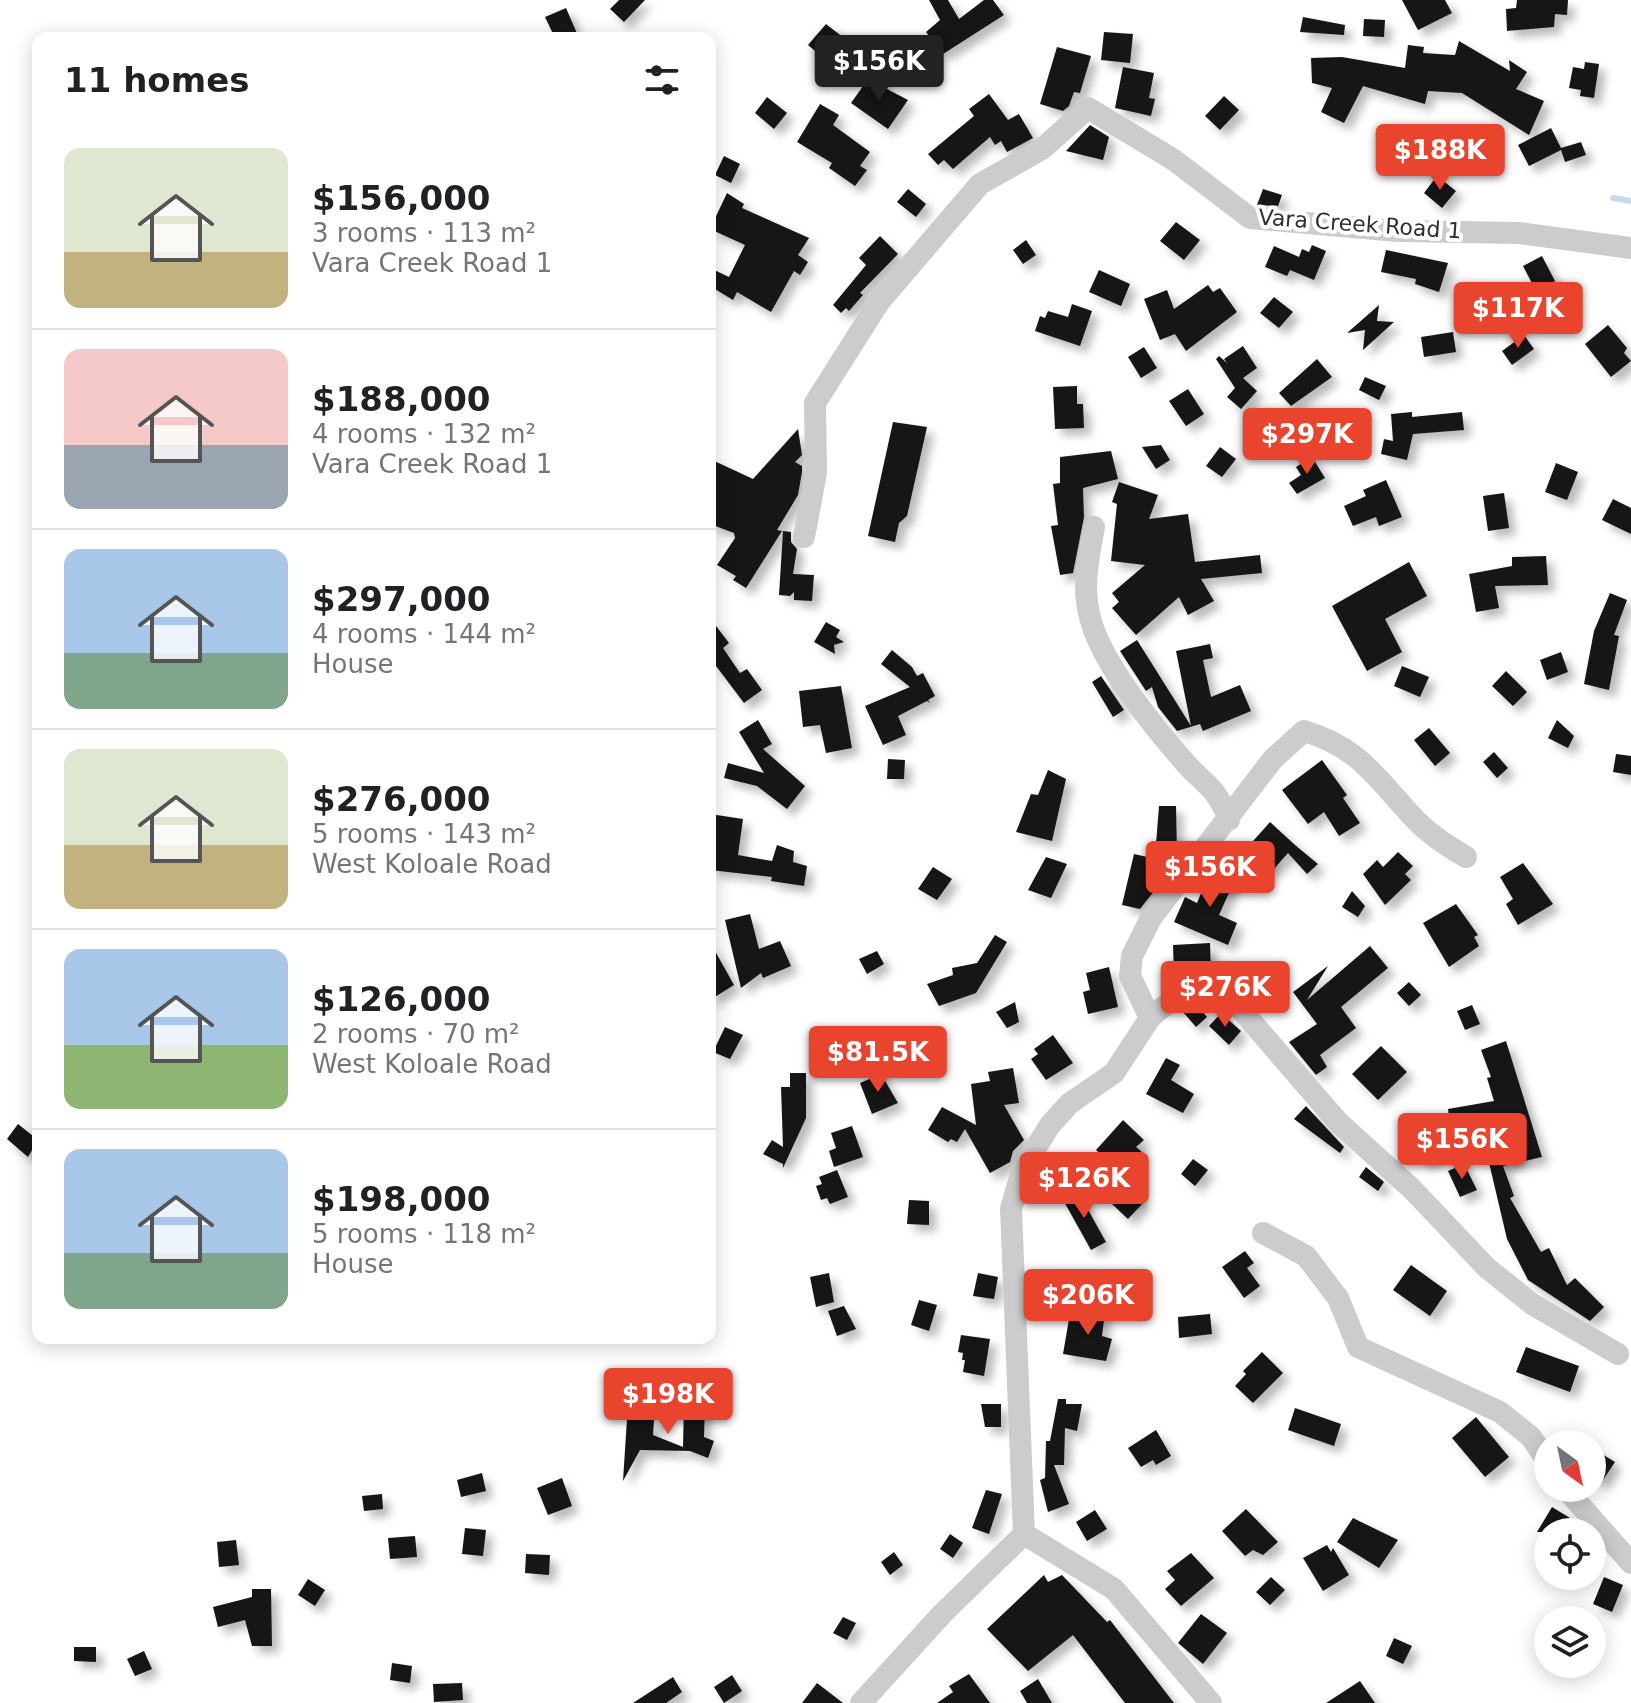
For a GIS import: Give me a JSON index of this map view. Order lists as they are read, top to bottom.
{
  "streets": {
    "street": ["Vara Creek Road 1"]
  },
  "north": "bottom right",
  "page": {
    "heading": "11 homes",
    "price": [
      "$156K",
      "$188K",
      "$117K",
      "$297K",
      "$156K",
      "$276K",
      "$81.5K",
      "$156K",
      "$126K",
      "$206K",
      "$198K"
    ],
    "list": [
      {
        "name": "$156,000",
        "note": "3 rooms · 113 m² · Vara Creek Road 1"
      },
      {
        "name": "$188,000",
        "note": "4 rooms · 132 m² · Vara Creek Road 1"
      },
      {
        "name": "$297,000",
        "note": "4 rooms · 144 m² · House"
      },
      {
        "name": "$276,000",
        "note": "5 rooms · 143 m² · West Koloale Road"
      },
      {
        "name": "$126,000",
        "note": "2 rooms · 70 m² · West Koloale Road"
      },
      {
        "name": "$198,000",
        "note": "5 rooms · 118 m² · House"
      }
    ]
  }
}
